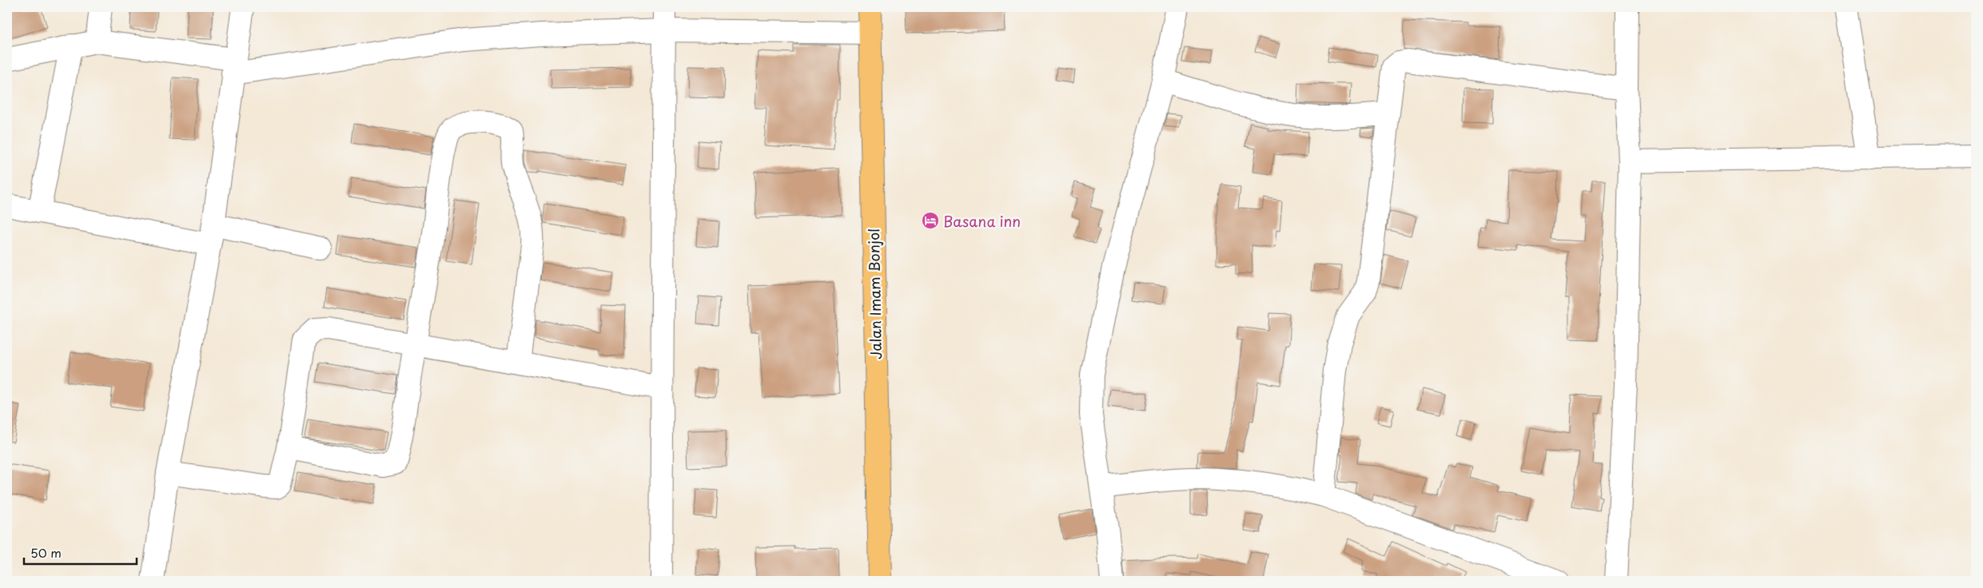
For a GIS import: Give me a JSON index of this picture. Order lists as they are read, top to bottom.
{
  "streets": {
    "main road": ["Jalan Imam Bonjol"]
  },
  "places": {
    "hotel": ["Basana inn"]
  },
  "scale_bar": "50 m"
}
